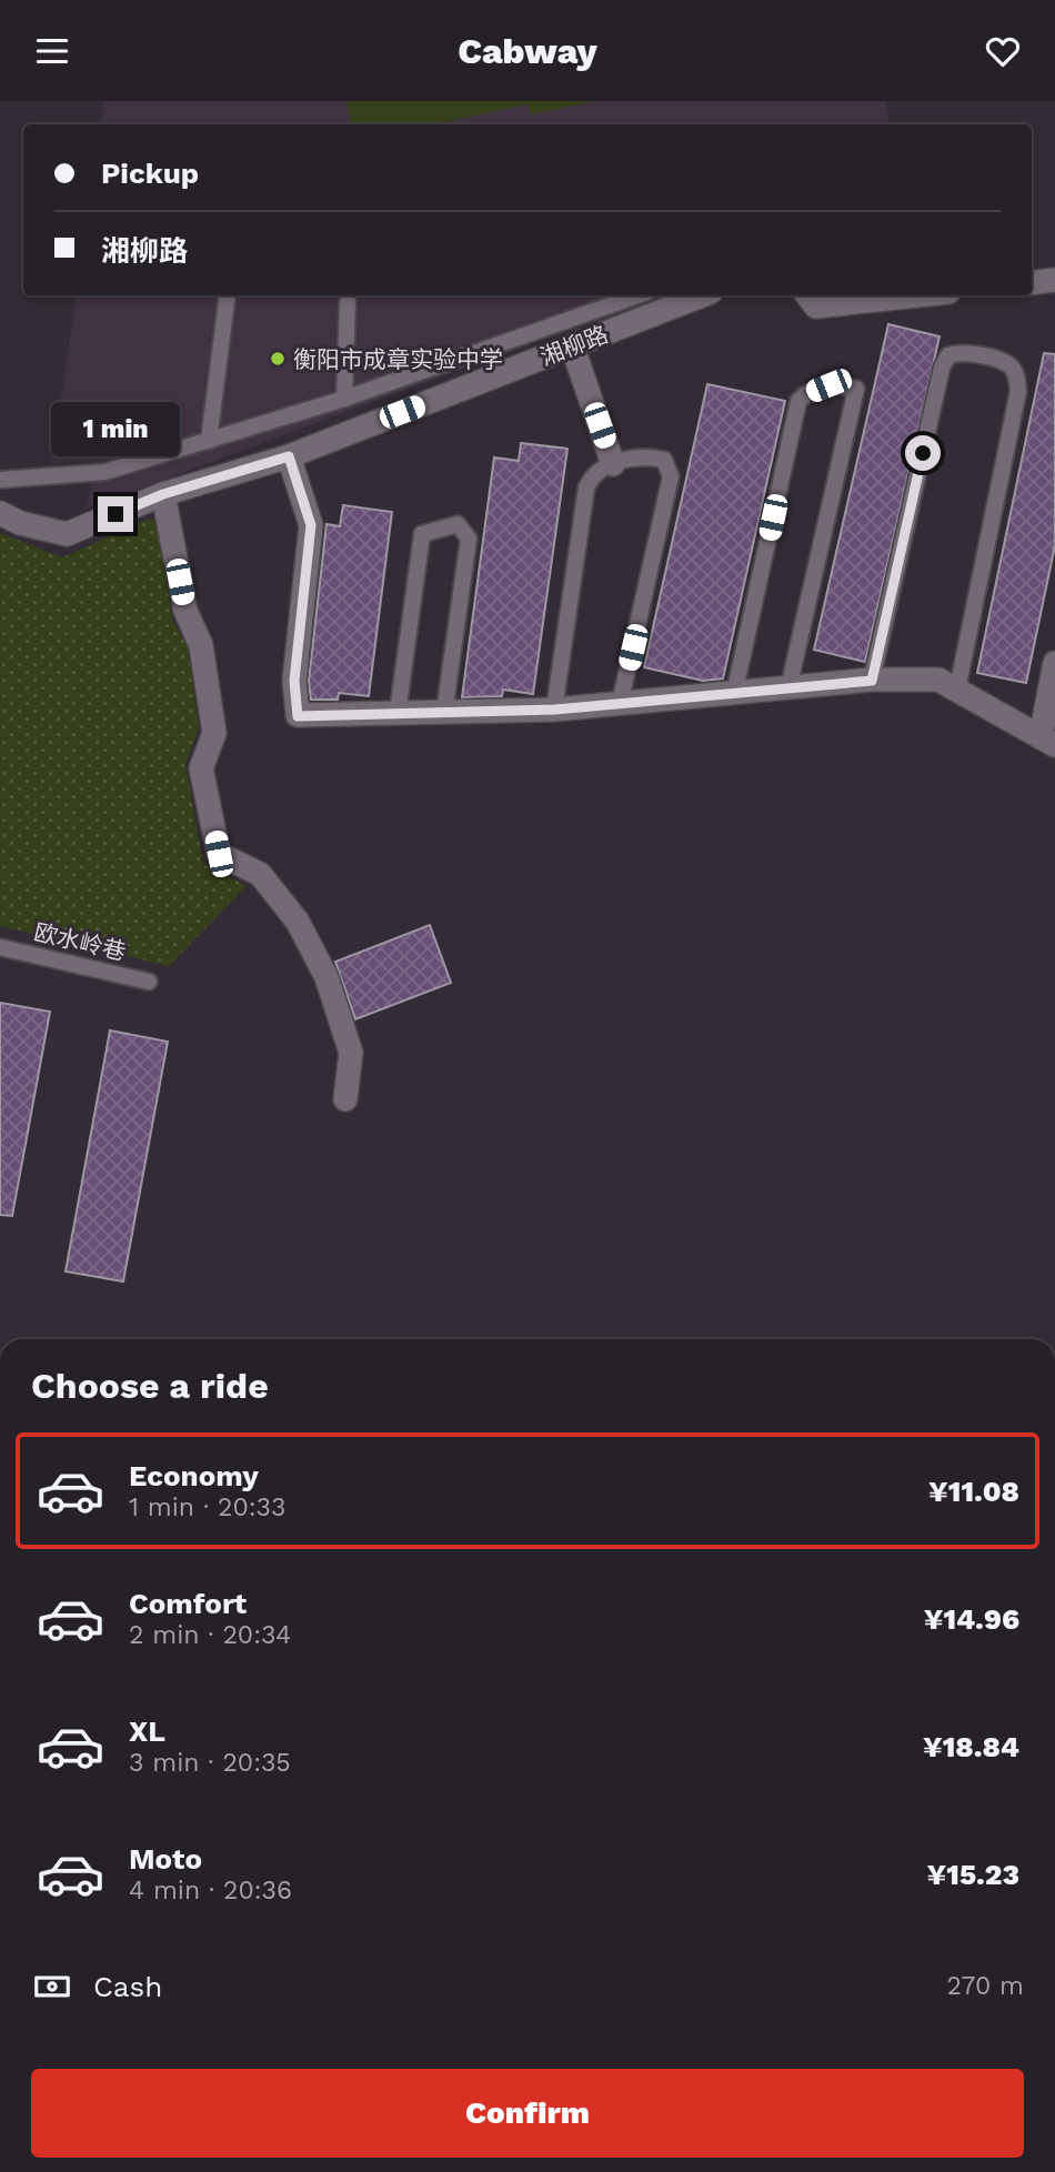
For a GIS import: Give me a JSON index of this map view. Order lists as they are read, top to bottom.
{
  "streets": {
    "street": ["湘柳路"],
    "lane": ["欧水岭巷"]
  },
  "places": ["衡阳市成章实验中学"],
  "page": {
    "header": "Cabway",
    "banner": ["Pickup", "湘柳路"],
    "bubble": "1 min",
    "heading": "Choose a ride",
    "list": [
      {
        "name": "Economy",
        "note": "1 min · 20:33",
        "value": "¥11.08"
      },
      {
        "name": "Comfort",
        "note": "2 min · 20:34",
        "value": "¥14.96"
      },
      {
        "name": "XL",
        "note": "3 min · 20:35",
        "value": "¥18.84"
      },
      {
        "name": "Moto",
        "note": "4 min · 20:36",
        "value": "¥15.23"
      }
    ],
    "pay": ["Cash", "270 m"],
    "buttons": "Confirm"
  }
}
